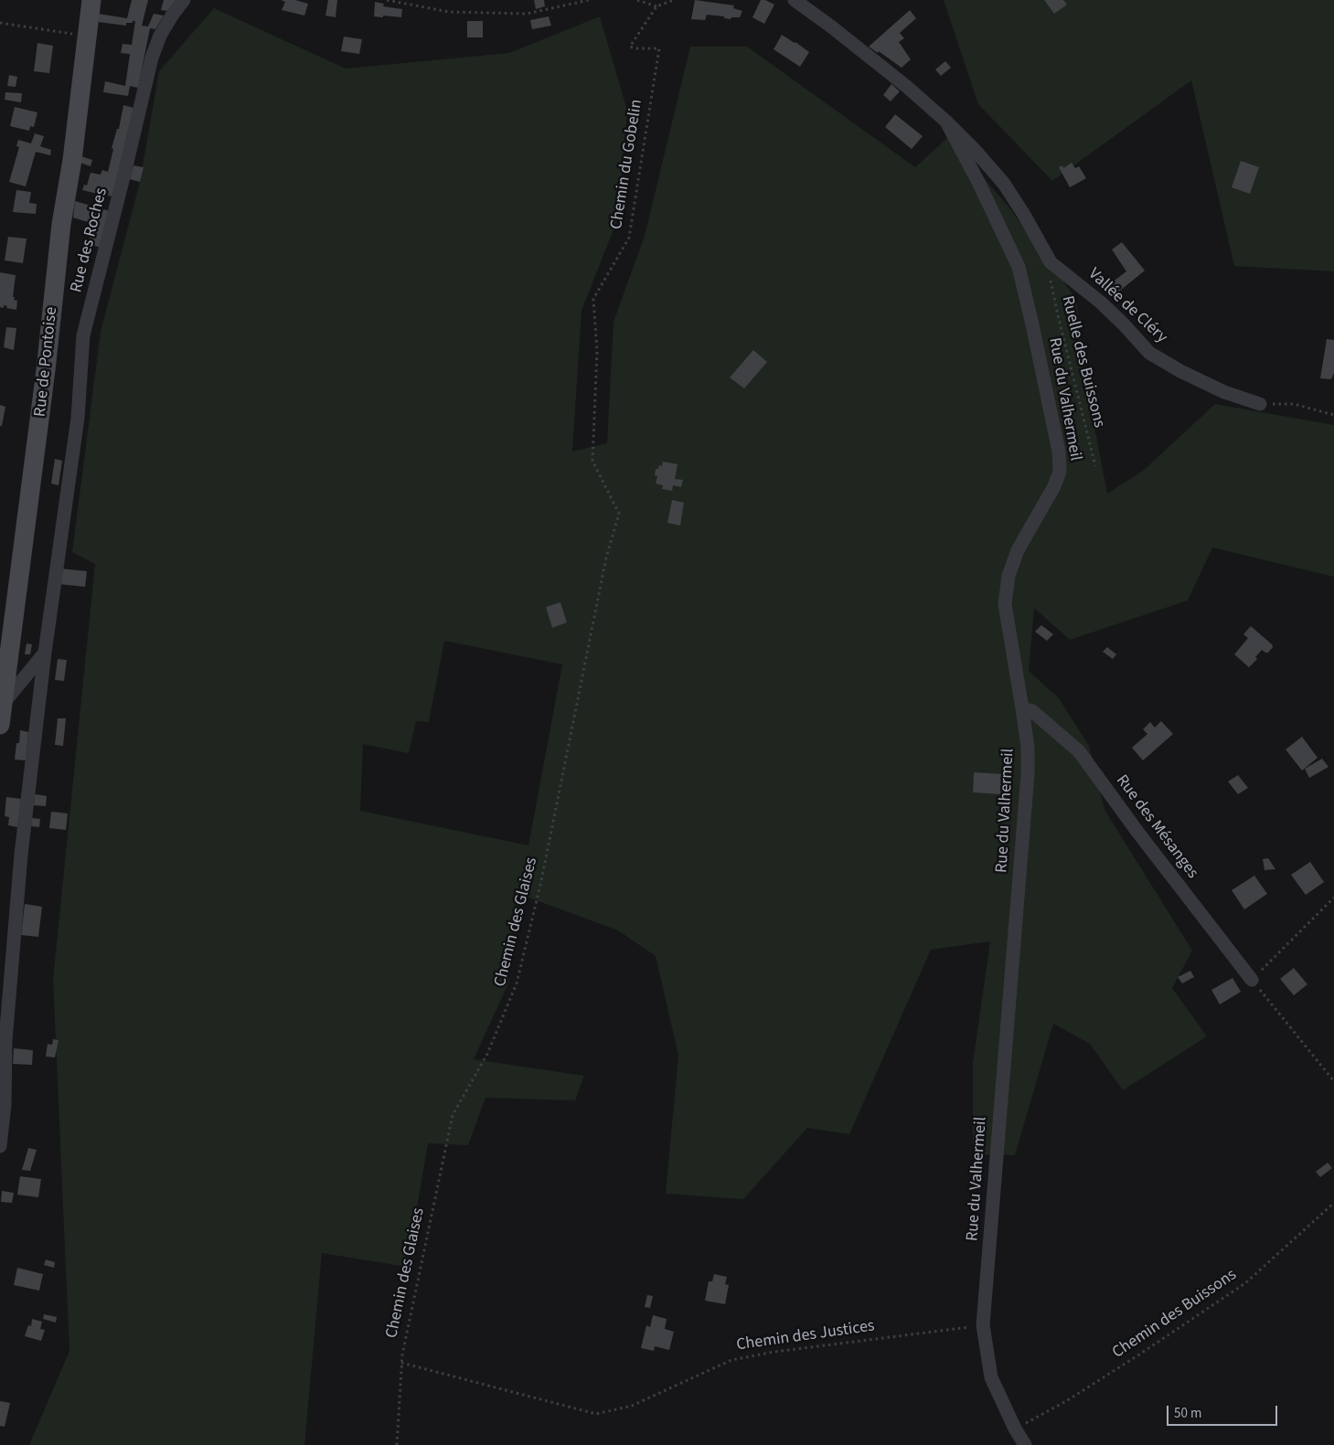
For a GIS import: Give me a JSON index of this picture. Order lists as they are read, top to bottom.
{
  "streets": {
    "main road": ["Rue de Pontoise"],
    "street": [
      "Rue des Roches",
      "Vallée de Cléry",
      "Rue du Valhermeil",
      "Rue des Mésanges"
    ],
    "path": [
      "Chemin du Gobelin",
      "Ruelle des Buissons",
      "Chemin des Glaises",
      "Chemin des Buissons",
      "Chemin des Justices"
    ]
  },
  "crossings": [
    ["Chemin du Gobelin", "Chemin des Glaises"],
    ["Vallée de Cléry", "Ruelle des Buissons"],
    ["Vallée de Cléry", "Rue du Valhermeil"],
    ["Ruelle des Buissons", "Rue du Valhermeil"],
    ["Rue du Valhermeil", "Rue des Mésanges"],
    ["Rue du Valhermeil", "Chemin des Buissons"],
    ["Rue du Valhermeil", "Chemin des Justices"],
    ["Chemin des Glaises", "Chemin des Justices"]
  ],
  "scale_bar": "50 m"
}
